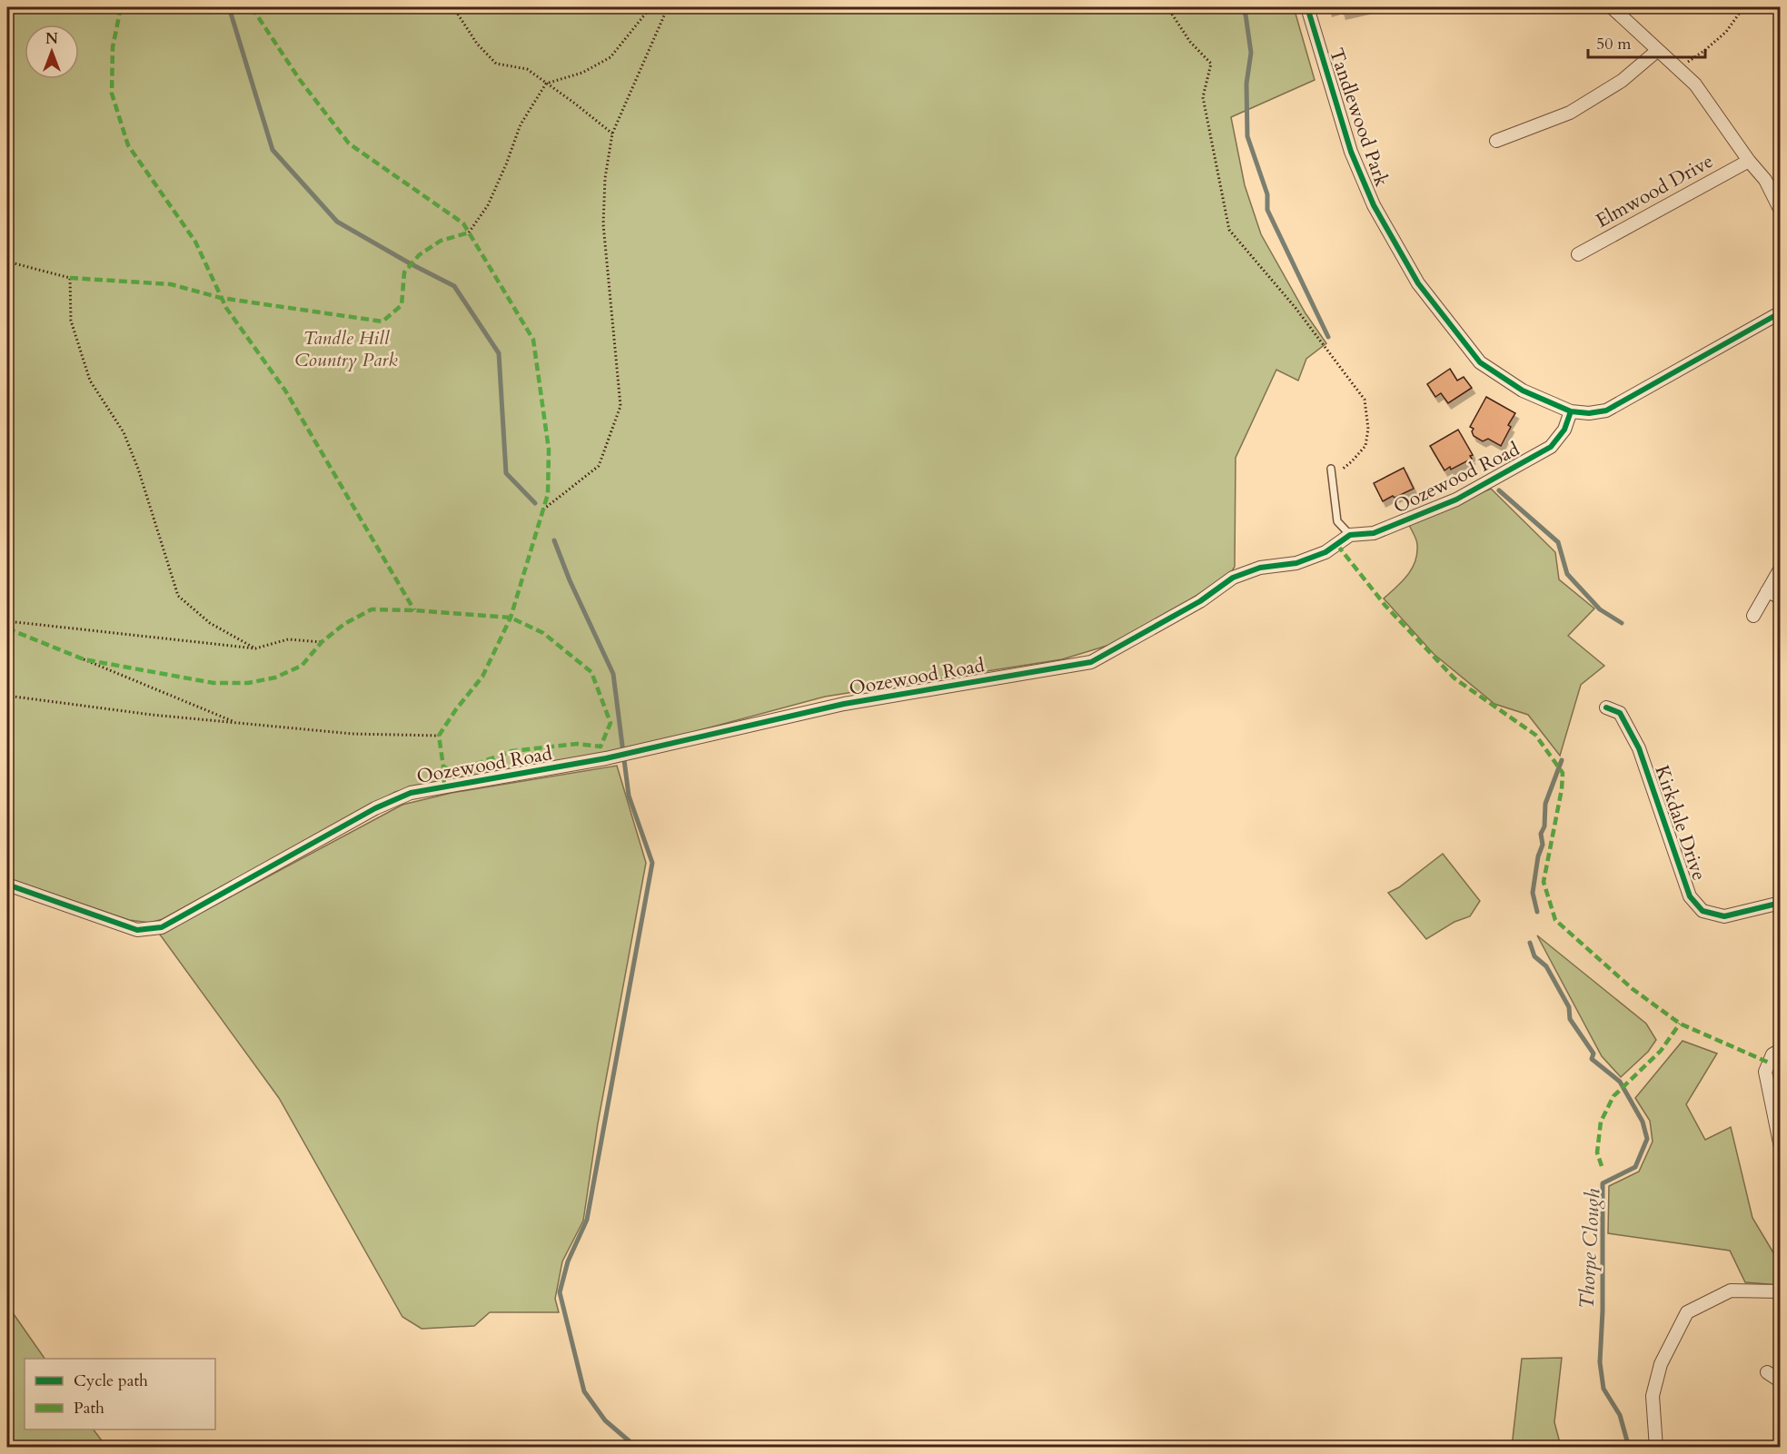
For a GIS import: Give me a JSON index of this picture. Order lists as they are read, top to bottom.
{
  "streets": {
    "street": [
      "Tandlewood Park",
      "Elmwood Drive",
      "Oozewood Road",
      "Kirkdale Drive"
    ]
  },
  "crossings": [
    ["Tandlewood Park", "Oozewood Road"]
  ],
  "water": ["Thorpe Clough"],
  "parks": ["Tandle Hill Country Park"],
  "legend": ["Cycle path", "Path"],
  "scale_bar": "50 m",
  "north": "top"
}
